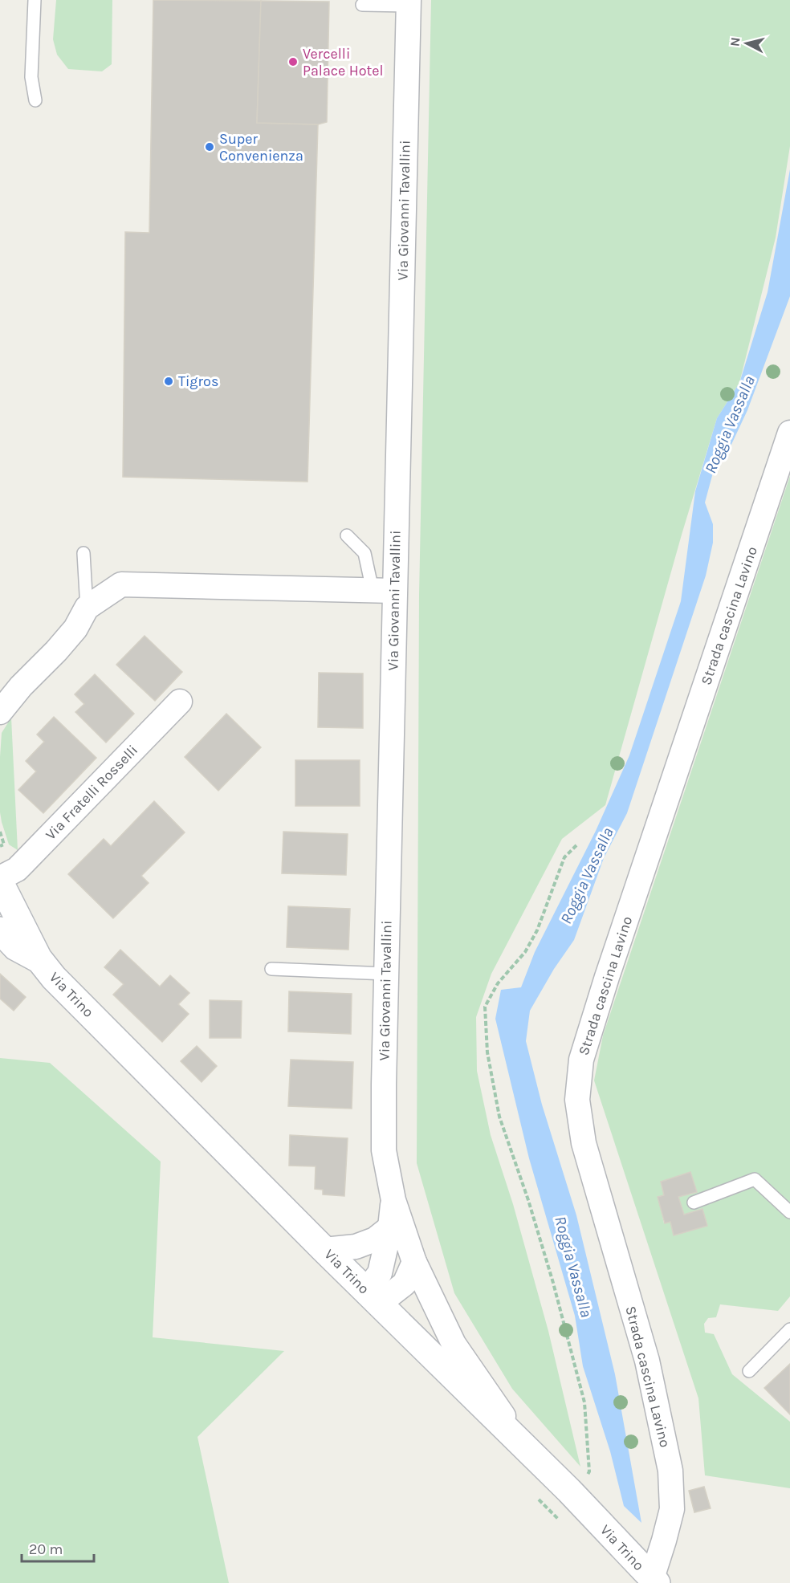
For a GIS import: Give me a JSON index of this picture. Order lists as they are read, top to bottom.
{
  "streets": {
    "main road": ["Via Trino"],
    "street": ["Via Giovanni Tavallini", "Strada cascina Lavino", "Via Fratelli Rosselli"]
  },
  "crossings": [
    ["Via Giovanni Tavallini", "Via Trino"],
    ["Strada cascina Lavino", "Via Trino"],
    ["Via Fratelli Rosselli", "Via Trino"]
  ],
  "water": ["Roggia Vassalla"],
  "places": ["Vercelli Palace Hotel", "Super Convenienza", "Tigros"],
  "scale_bar": "20 m",
  "north": "left"
}
